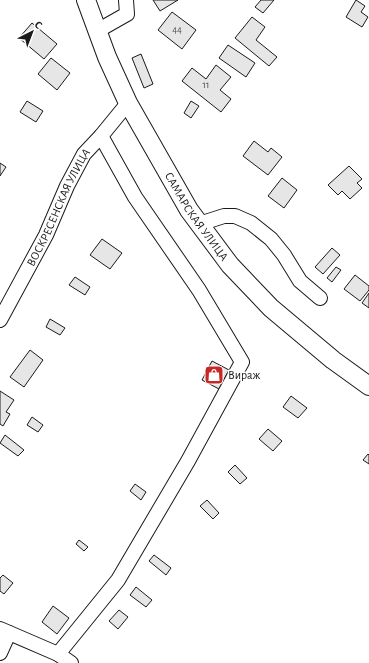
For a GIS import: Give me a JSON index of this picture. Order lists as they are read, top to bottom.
{
  "streets": {
    "main road": ["САМАРСКАЯ УЛИЦА"],
    "street": ["ВОСКРЕСЕНСКАЯ УЛИЦА"]
  },
  "crossings": [
    ["ВОСКРЕСЕНСКАЯ УЛИЦА", "САМАРСКАЯ УЛИЦА"]
  ],
  "places": {
    "shop": ["Вираж"]
  },
  "house_numbers": ["44", "11"],
  "north": "top right"
}
